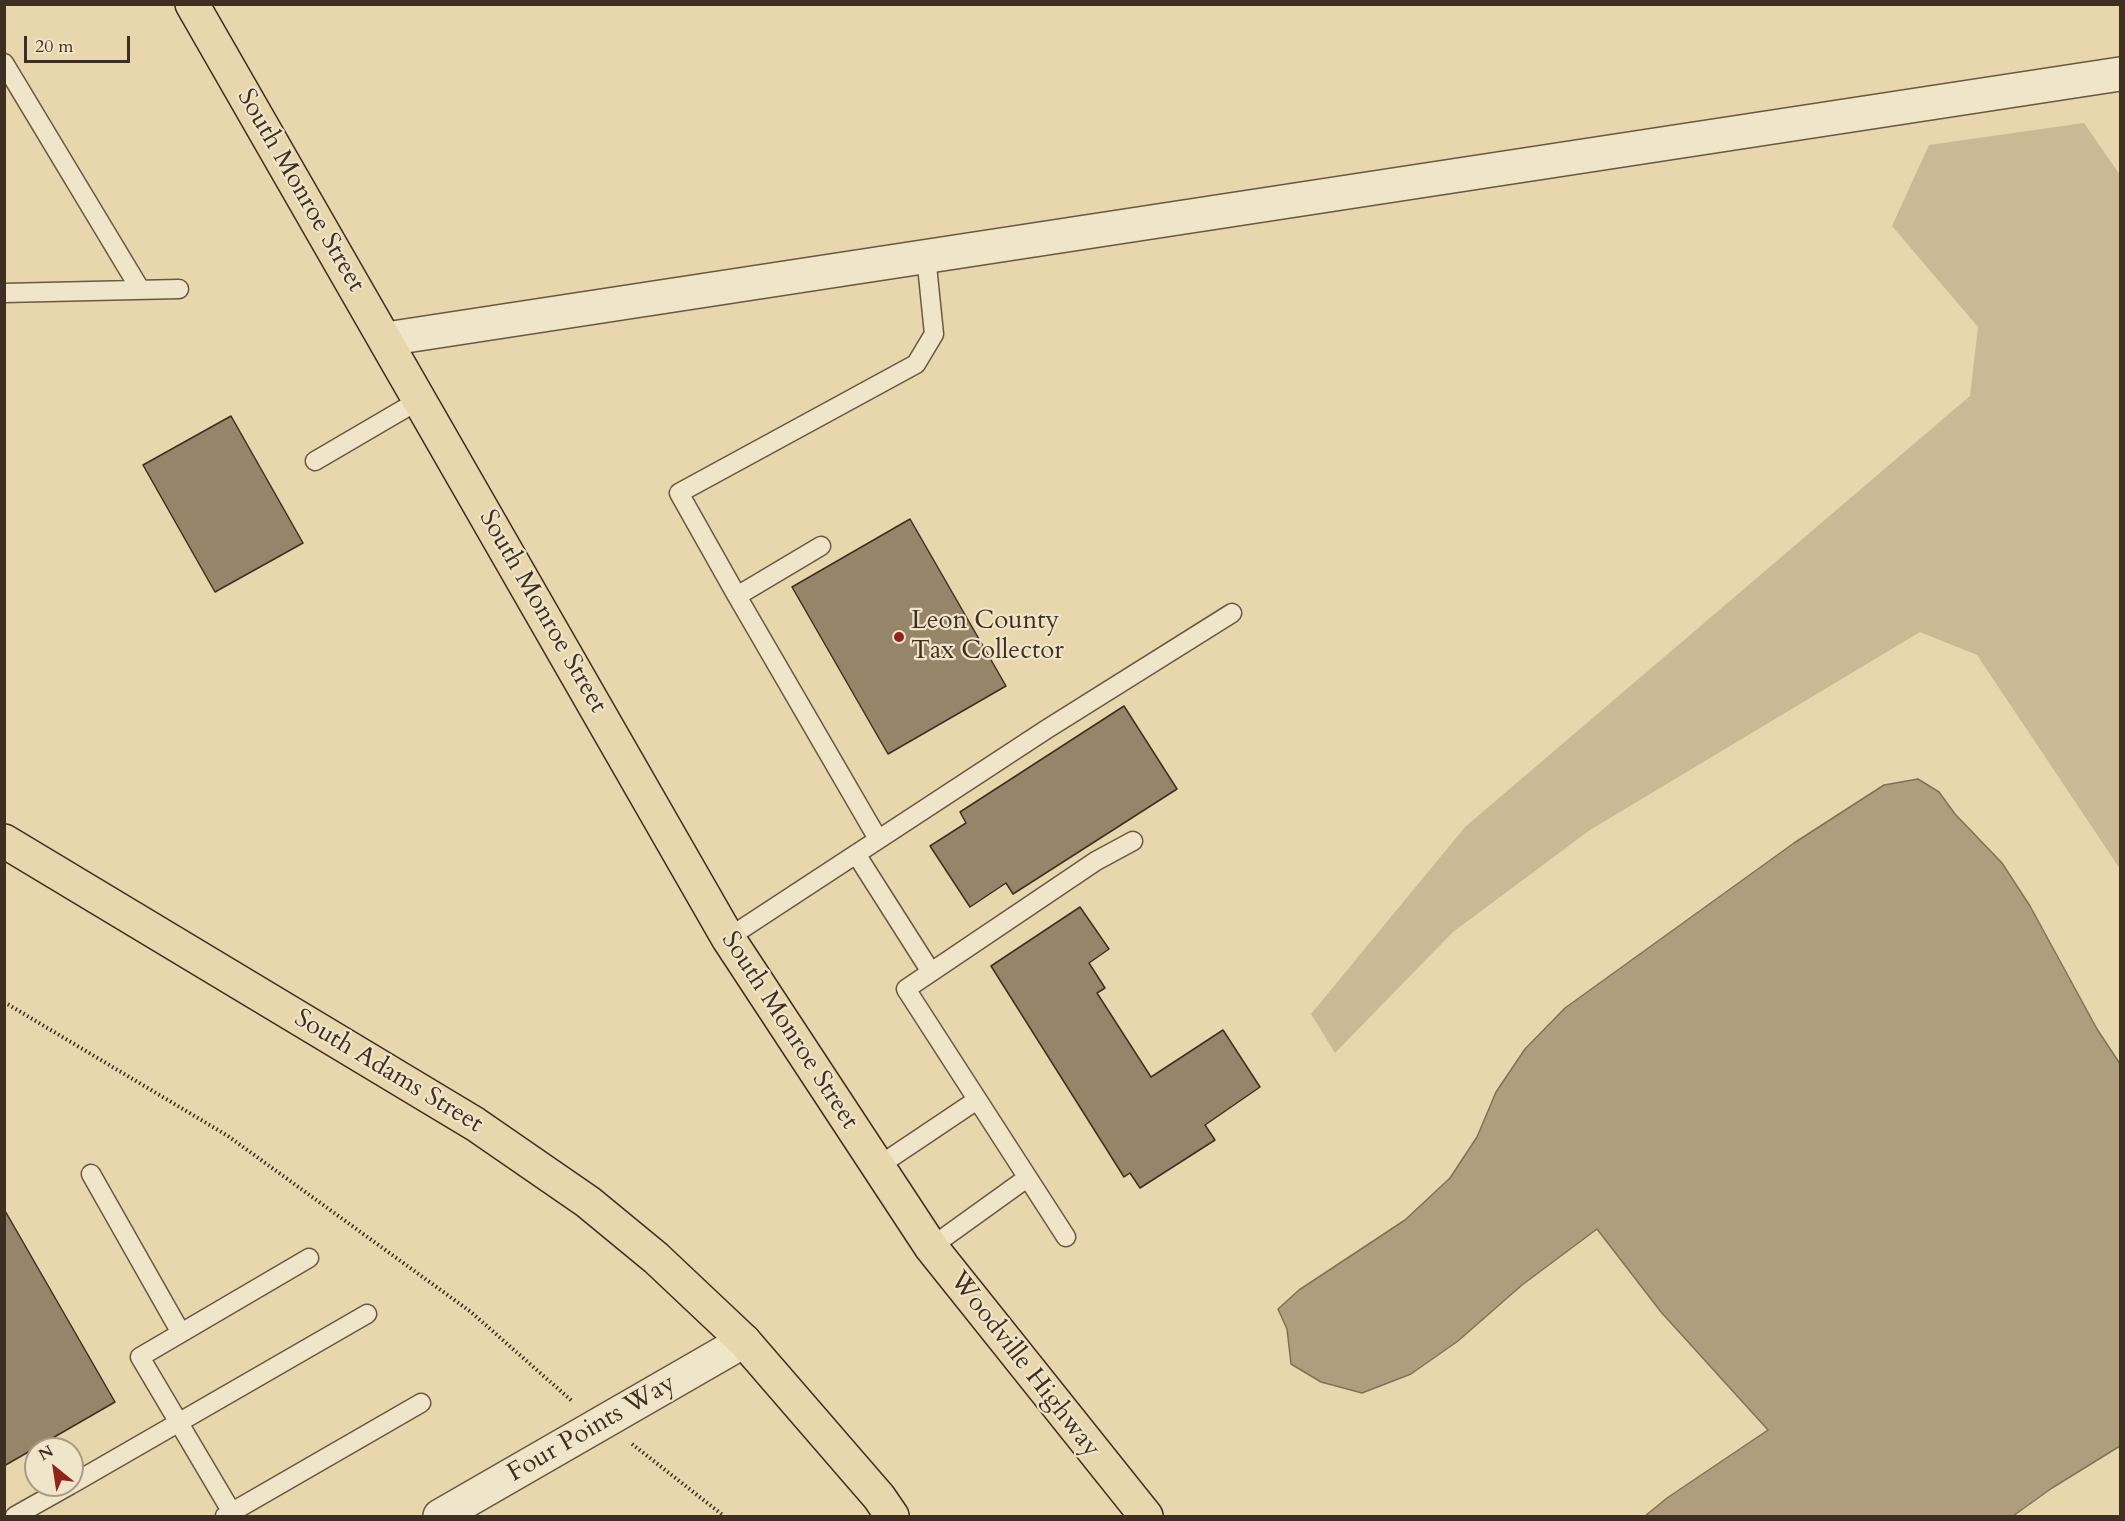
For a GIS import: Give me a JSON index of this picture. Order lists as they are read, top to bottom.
{
  "streets": {
    "main road": ["South Monroe Street", "South Adams Street", "Woodville Highway"],
    "street": ["Four Points Way"]
  },
  "crossings": [
    ["South Monroe Street", "Woodville Highway"],
    ["South Adams Street", "Four Points Way"]
  ],
  "places": ["Leon County Tax Collector"],
  "scale_bar": "20 m",
  "north": "top left"
}
